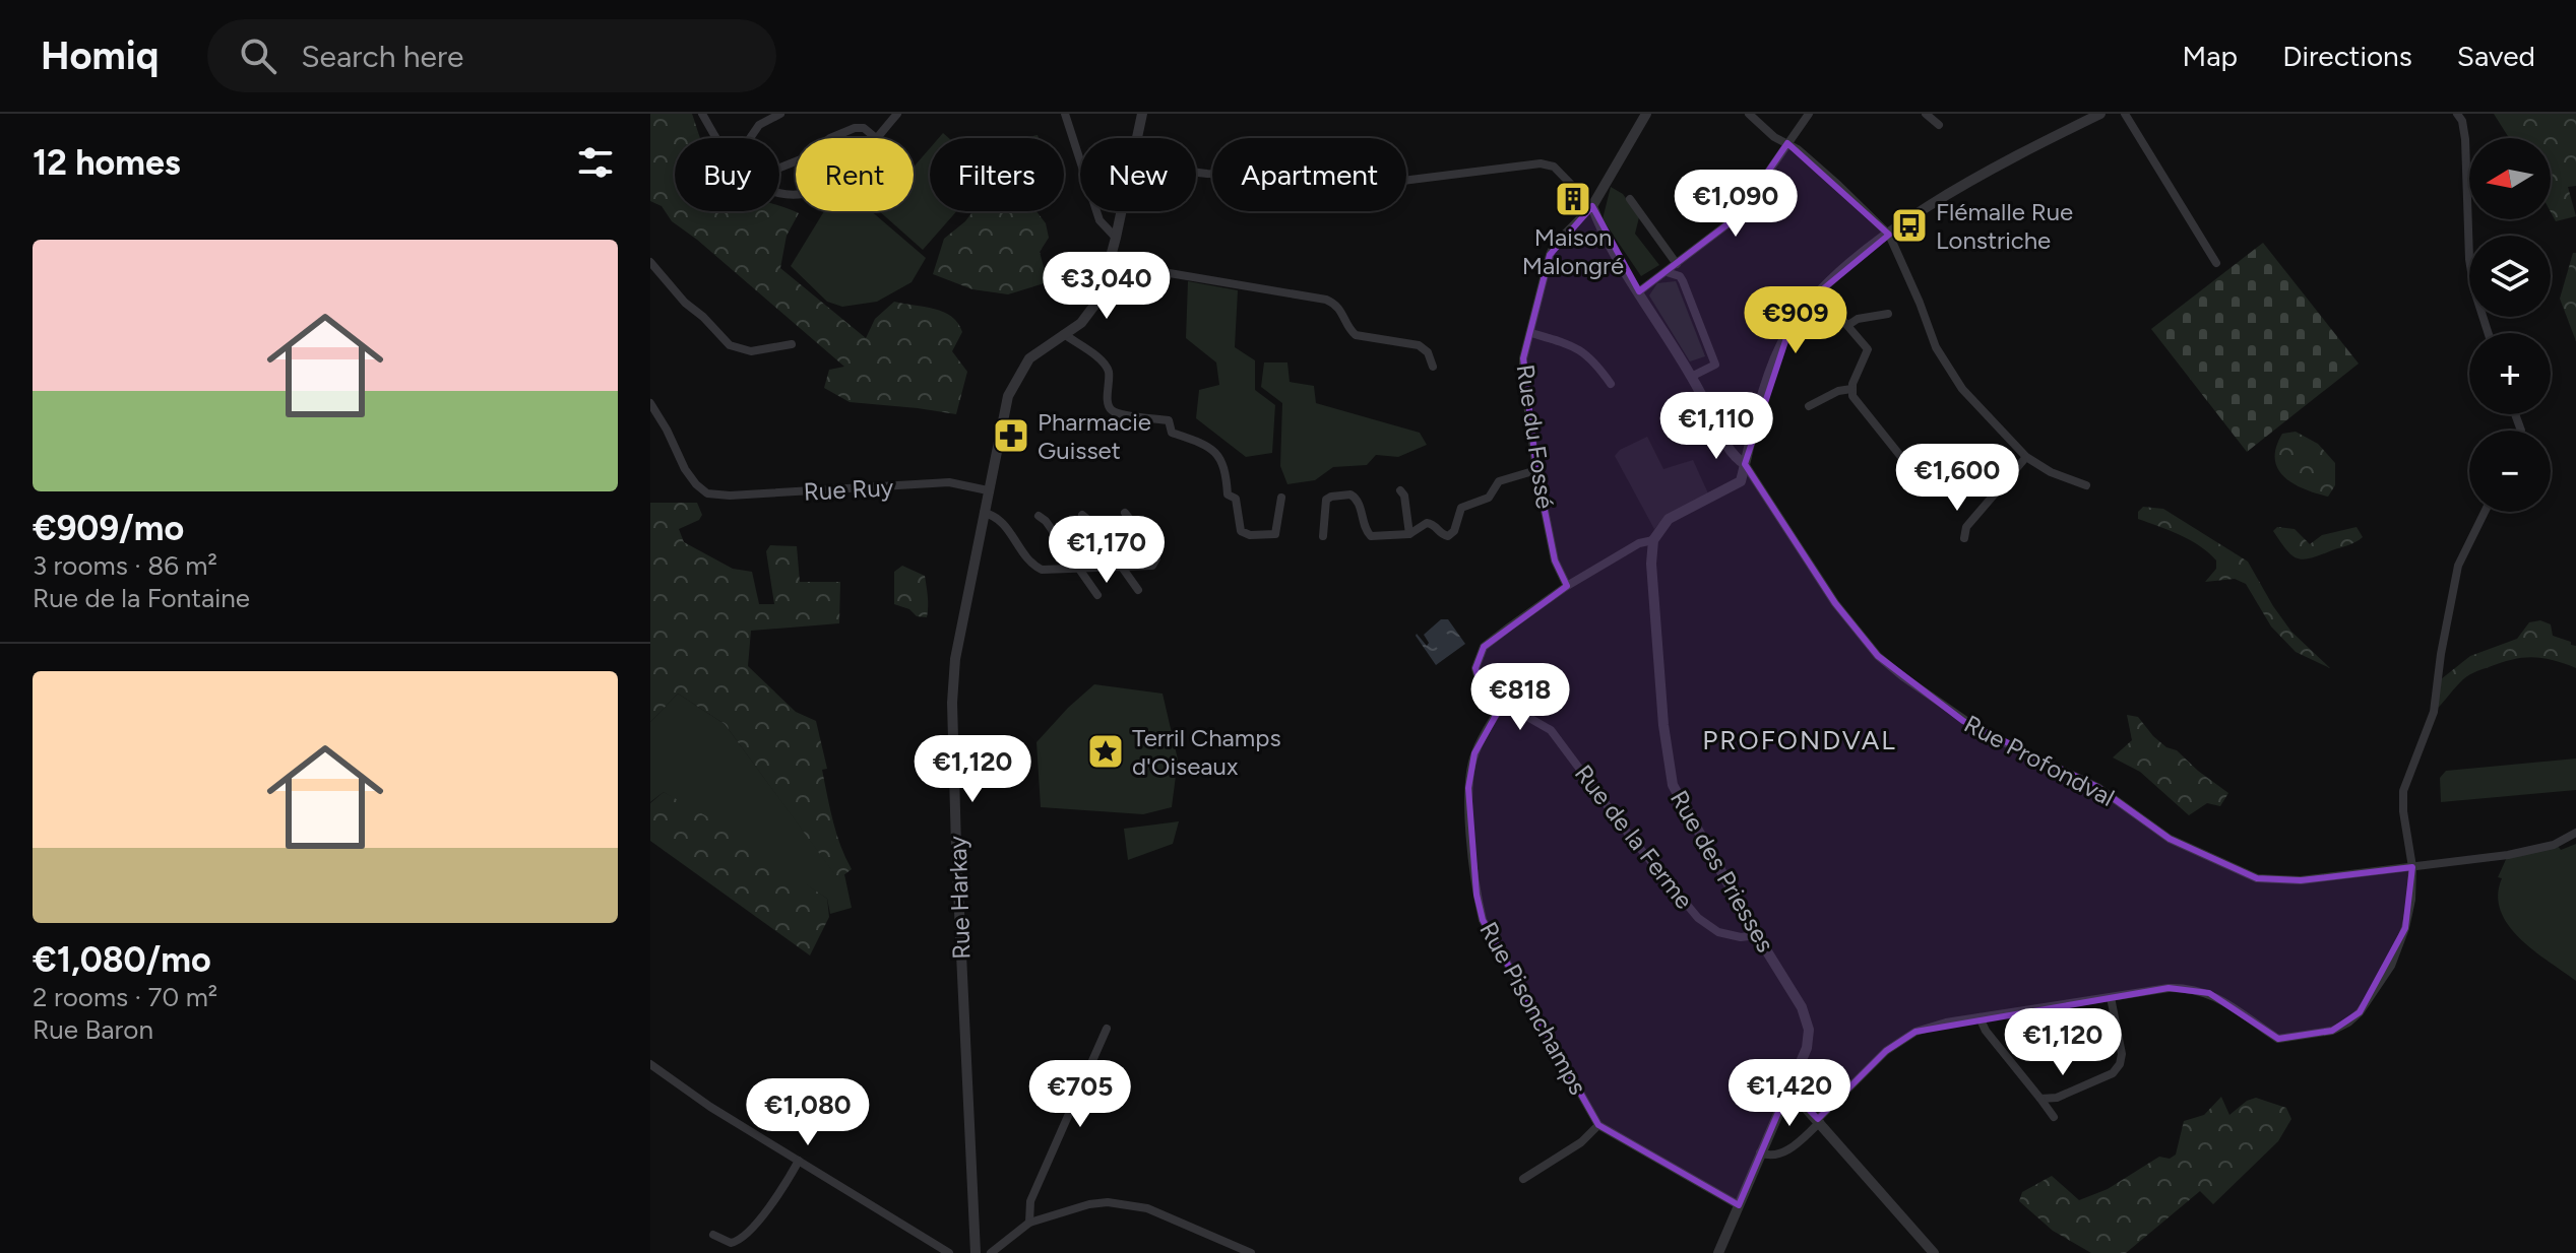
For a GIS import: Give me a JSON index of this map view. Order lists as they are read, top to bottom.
{
  "streets": {
    "street": [
      "Rue du Fossé",
      "Rue Ruy",
      "Rue Profondval",
      "Rue de la Ferme",
      "Rue des Priesses",
      "Rue Harkay",
      "Rue Pisonchamps"
    ]
  },
  "crossings": [
    ["Rue du Fossé", "Rue de la Ferme"],
    ["Rue Ruy", "Rue Harkay"],
    ["Rue de la Ferme", "Rue des Priesses"],
    ["Rue de la Ferme", "Rue Pisonchamps"]
  ],
  "districts": ["PROFONDVAL"],
  "places": {
    "building": ["Maison Malongré"],
    "bus stop": ["Flémalle Rue Lonstriche"],
    "pharmacy": ["Pharmacie Guisset"],
    "place": ["Terril Champs d'Oiseaux"]
  },
  "north": "left",
  "page": {
    "header": "Homiq",
    "search": "Search here",
    "nav": ["Map", "Directions", "Saved"],
    "heading": "12 homes",
    "map_buttons": ["+", "−"],
    "chip": [
      "Buy",
      "Rent",
      "Filters",
      "New",
      "Apartment"
    ],
    "price": [
      "€1,090",
      "€3,040",
      "€909",
      "€1,110",
      "€1,600",
      "€1,170",
      "€818",
      "€1,120",
      "€1,120",
      "€1,420",
      "€705",
      "€1,080"
    ],
    "list": [
      {
        "name": "€909/mo",
        "note": "3 rooms · 86 m² · Rue de la Fontaine"
      },
      {
        "name": "€1,080/mo",
        "note": "2 rooms · 70 m² · Rue Baron"
      }
    ]
  }
}
